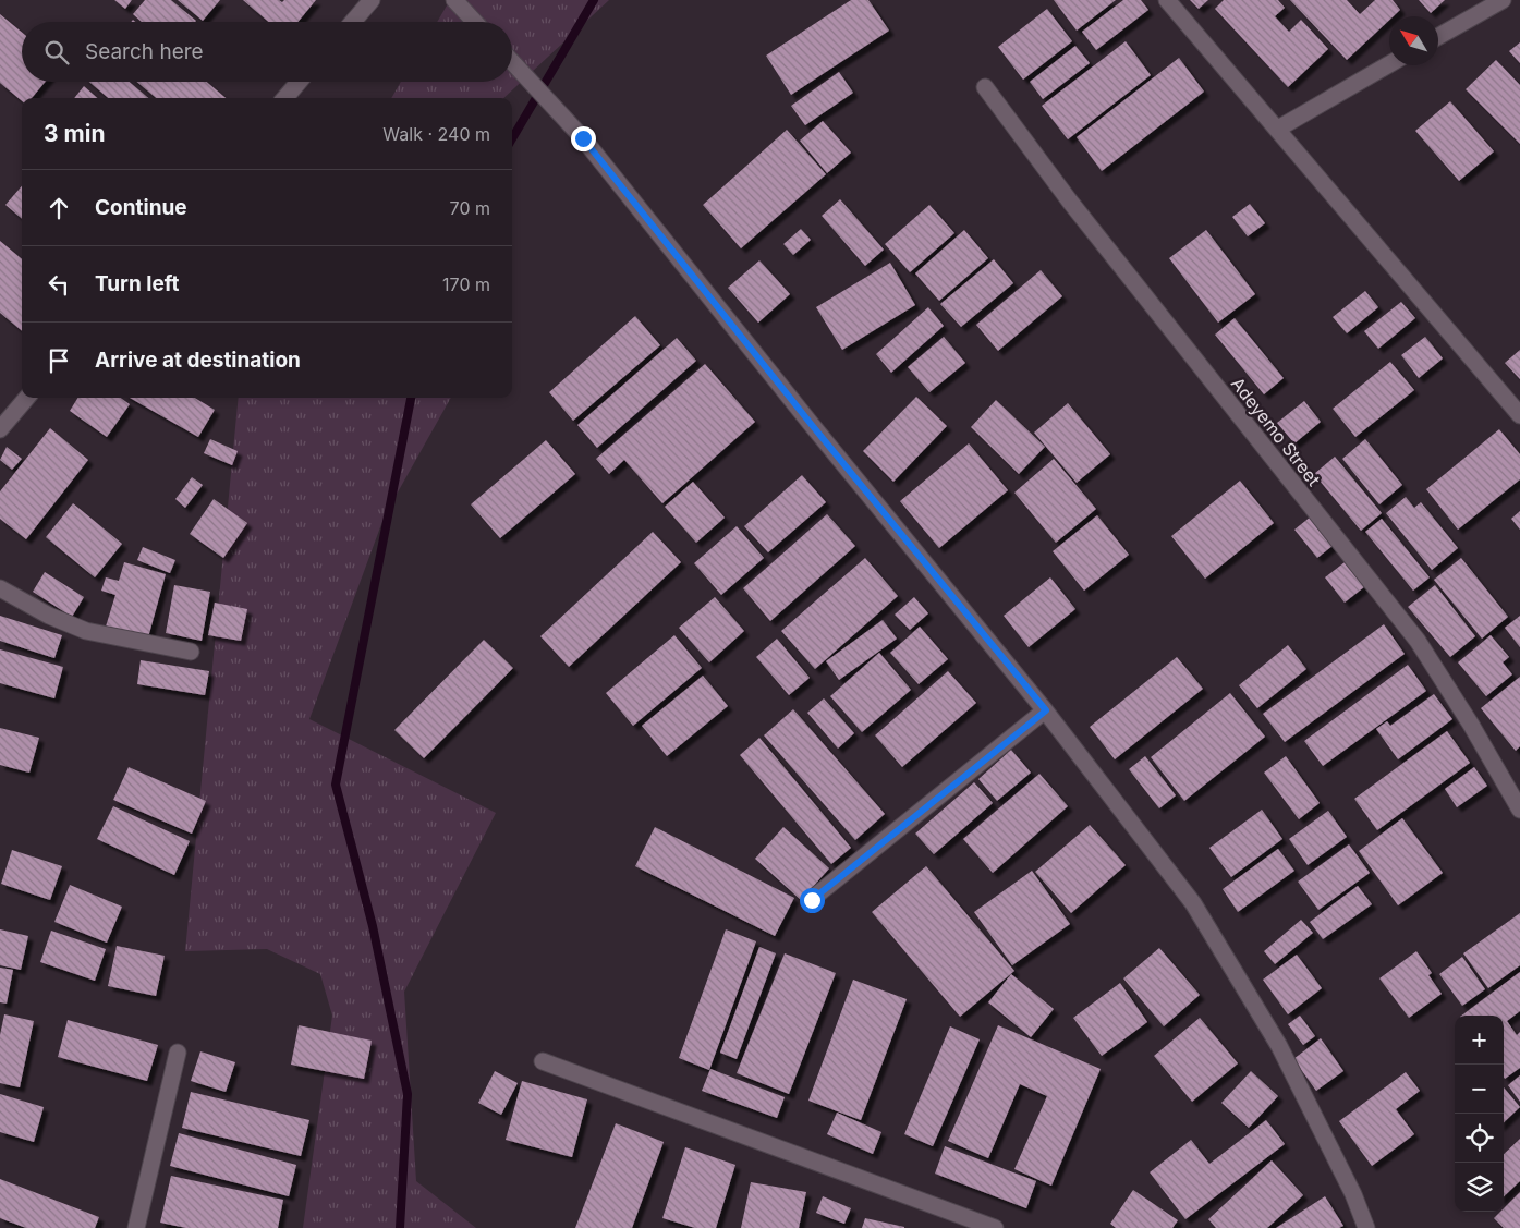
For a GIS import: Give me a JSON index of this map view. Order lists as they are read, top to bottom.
{
  "streets": {
    "street": ["Adeyemo Street"]
  },
  "north": "top left",
  "page": {
    "search": "Search here",
    "heading": ["3 min", "Walk · 240 m"],
    "list": [
      ["Continue", "70 m"],
      ["Turn left", "170 m"],
      "Arrive at destination"
    ],
    "map_buttons": ["+", "−"]
  }
}
